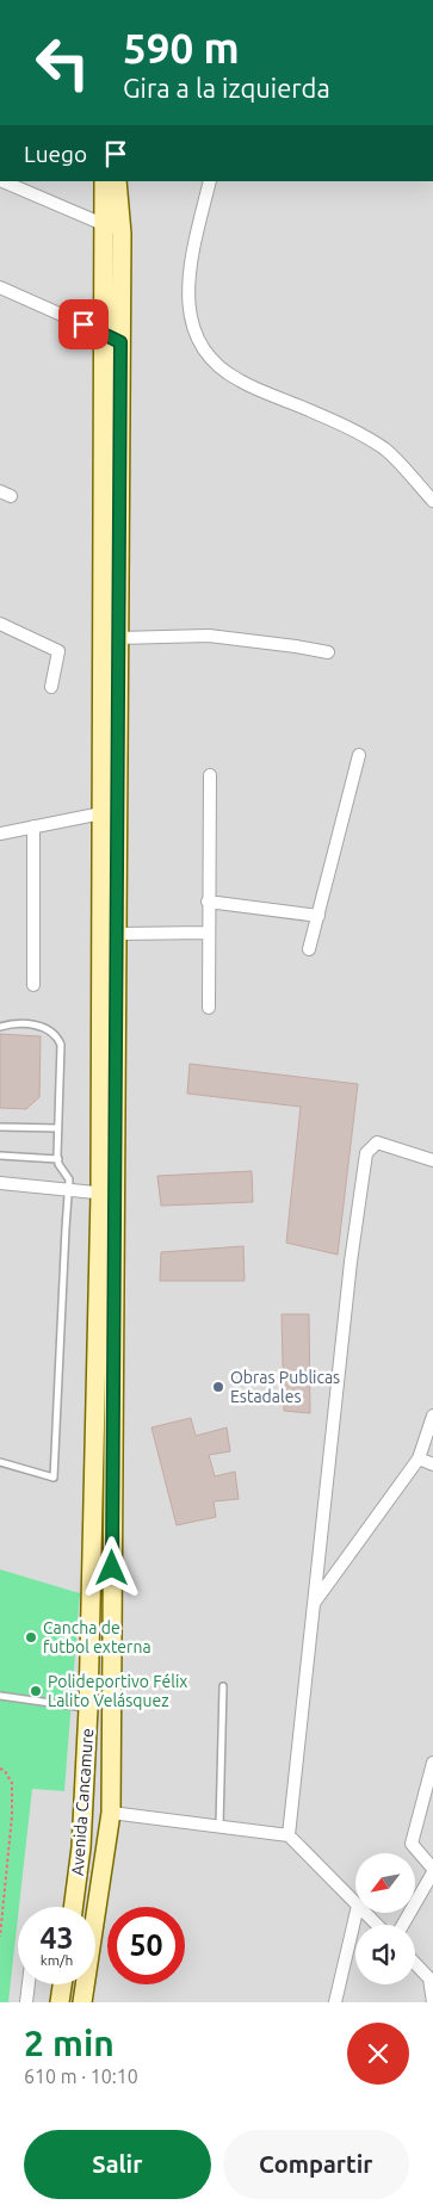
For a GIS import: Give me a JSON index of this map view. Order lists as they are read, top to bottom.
{
  "streets": {
    "main road": ["Avenida Cancamure"]
  },
  "places": ["Obras Publicas Estadales", "Cancha de futbol externa", "Polideportivo Félix Lalito Velásquez"],
  "north": "bottom left",
  "page": {
    "turn": ["590 m", "Gira a la izquierda"],
    "then": "Luego",
    "speed": "43 km/h",
    "limit": "50",
    "heading": ["2 min", "610 m · 10:10"],
    "buttons": ["Salir", "Compartir"]
  }
}
